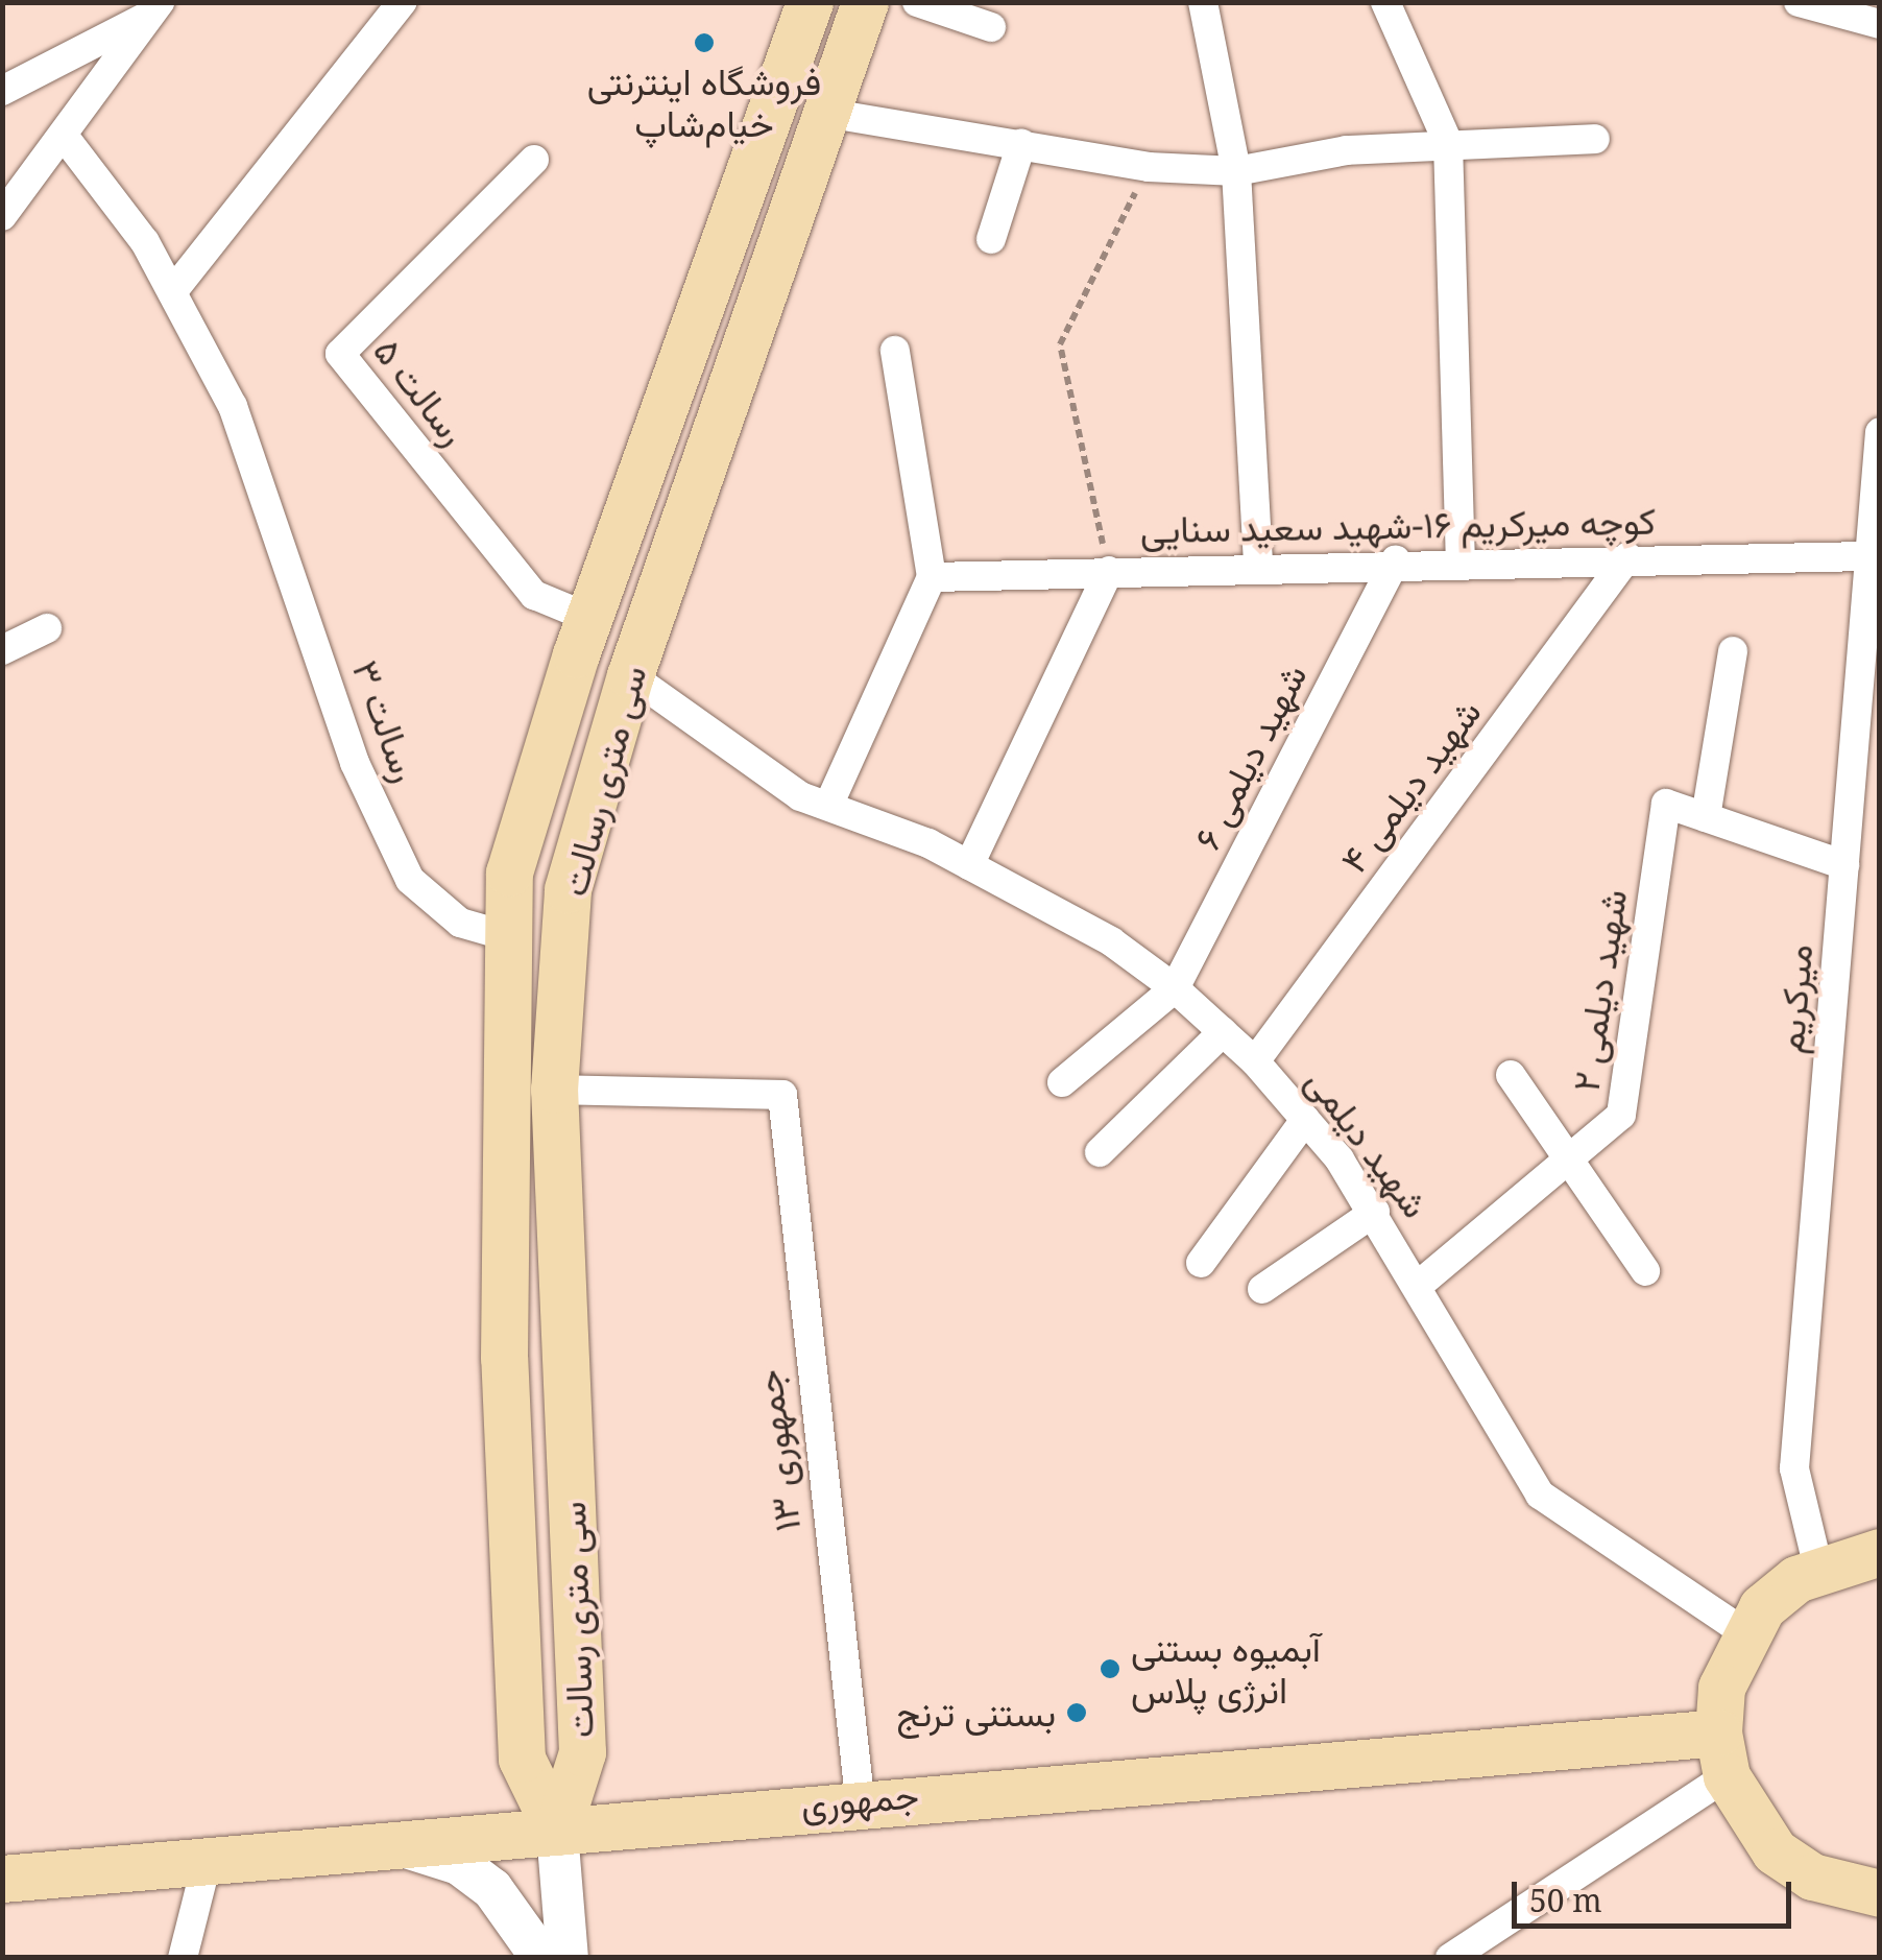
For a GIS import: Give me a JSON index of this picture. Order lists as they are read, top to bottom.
{
  "streets": {
    "main road": ["سی متری رسالت", "جمهوری"],
    "street": [
      "۵ رسالت",
      "کوچه میرکریم ۱۶-شهید سعید سنایی",
      "۳ رسالت",
      "۶ شهید دیلمی",
      "۴ شهید دیلمی",
      "۲ شهید دیلمی",
      "میرکریم",
      "شهید دیلمی",
      "۱۳ جمهوری"
    ]
  },
  "crossings": [
    ["۵ رسالت", "سی متری رسالت"],
    ["کوچه میرکریم ۱۶-شهید سعید سنایی", "۶ شهید دیلمی"],
    ["کوچه میرکریم ۱۶-شهید سعید سنایی", "۴ شهید دیلمی"],
    ["کوچه میرکریم ۱۶-شهید سعید سنایی", "میرکریم"],
    ["۳ رسالت", "سی متری رسالت"],
    ["۶ شهید دیلمی", "شهید دیلمی"],
    ["سی متری رسالت", "شهید دیلمی"],
    ["سی متری رسالت", "۱۳ جمهوری"],
    ["سی متری رسالت", "جمهوری"],
    ["۴ شهید دیلمی", "شهید دیلمی"],
    ["۲ شهید دیلمی", "شهید دیلمی"],
    ["۱۳ جمهوری", "جمهوری"]
  ],
  "places": ["فروشگاه اینترنتی خیام‌شاپ", "آبمیوه بستنی انرژی پلاس", "بستنی ترنج"],
  "scale_bar": "50 m"
}
